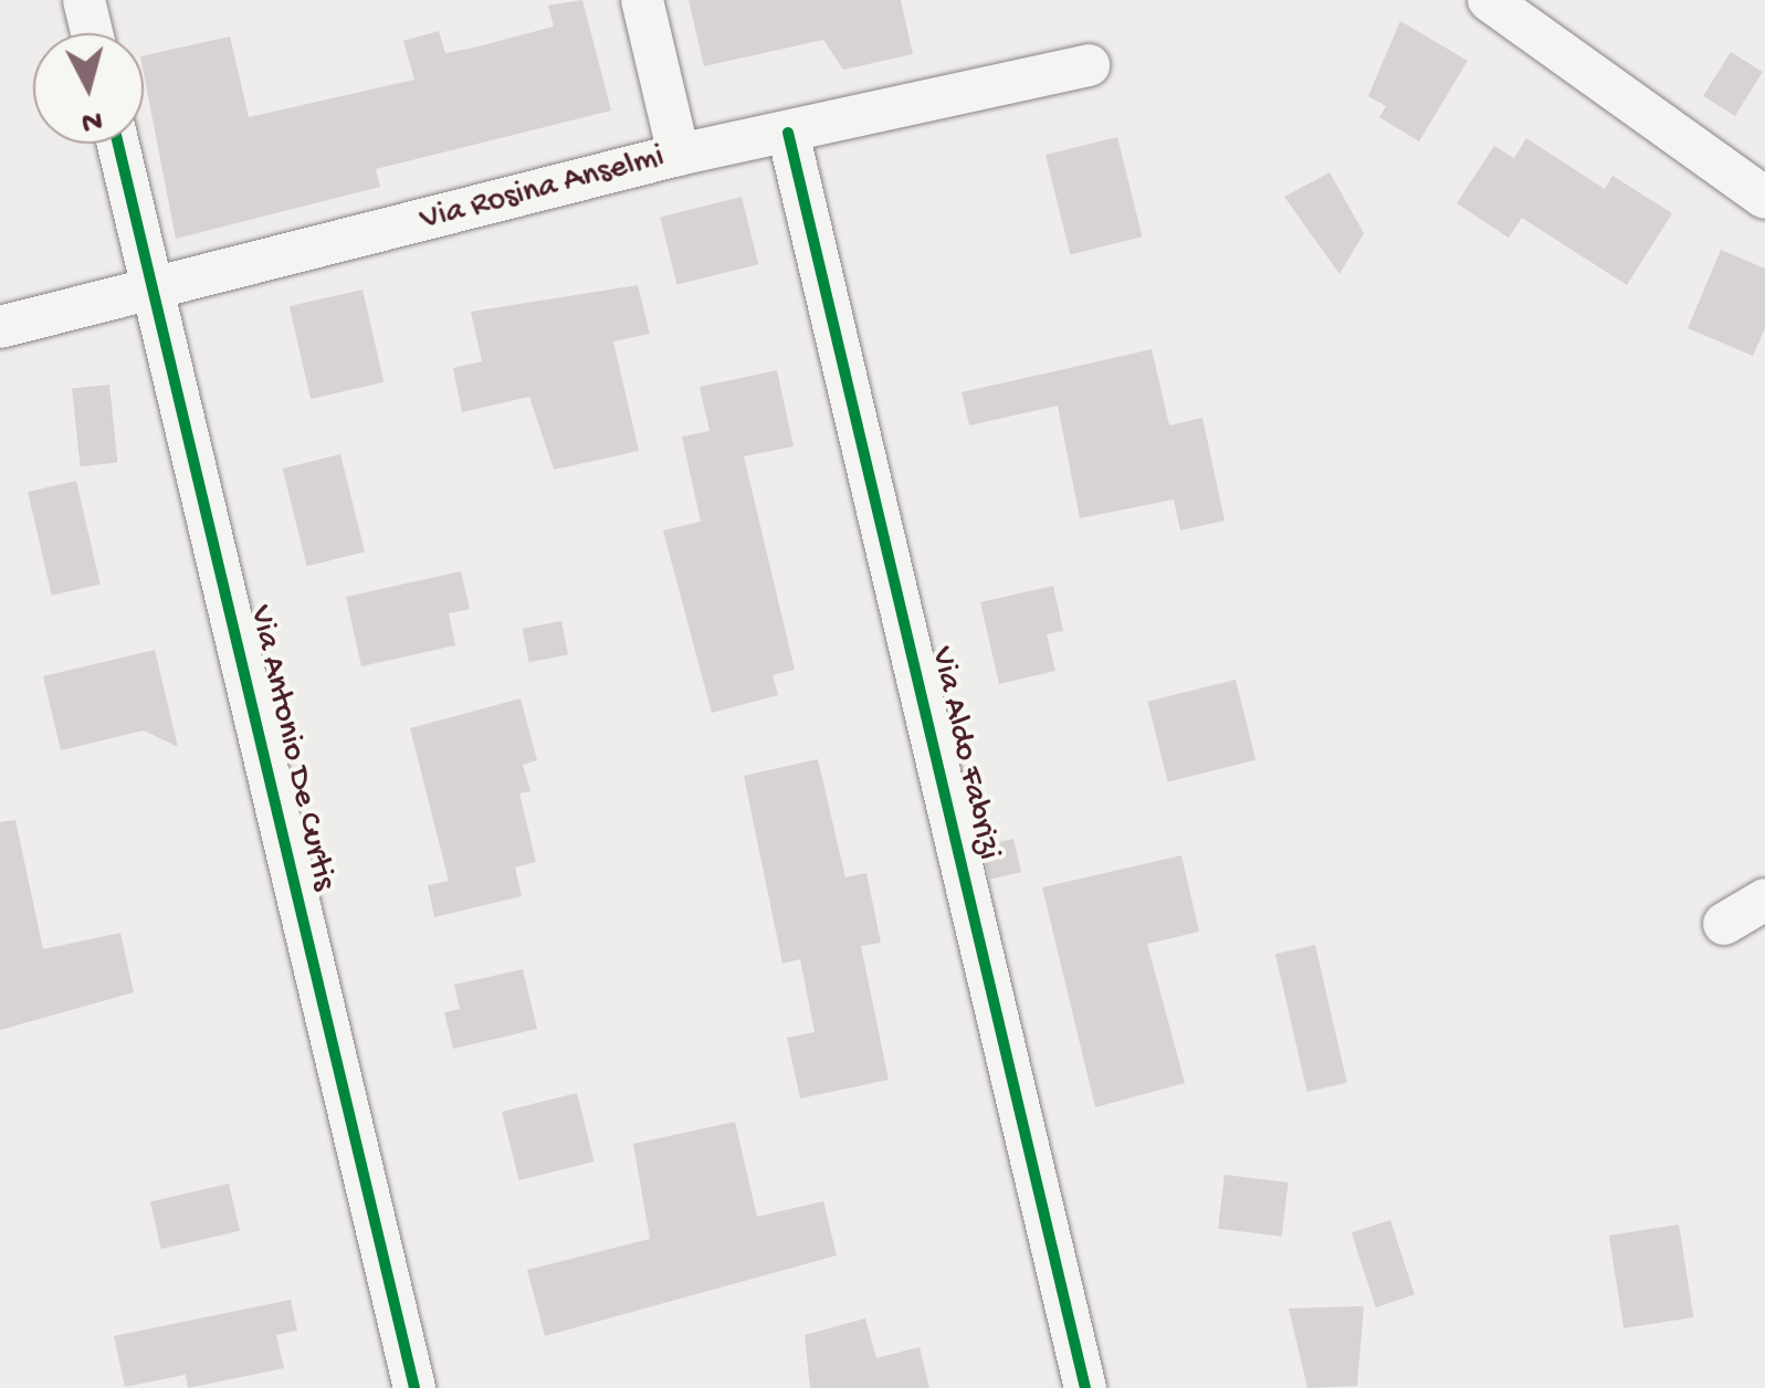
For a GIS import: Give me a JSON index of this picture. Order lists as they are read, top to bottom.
{
  "streets": {
    "street": ["Via Rosina Anselmi", "Via Antonio De Curtis", "Via Aldo Fabrizi"]
  },
  "crossings": [
    ["Via Rosina Anselmi", "Via Antonio De Curtis"],
    ["Via Rosina Anselmi", "Via Aldo Fabrizi"]
  ],
  "north": "bottom"
}
